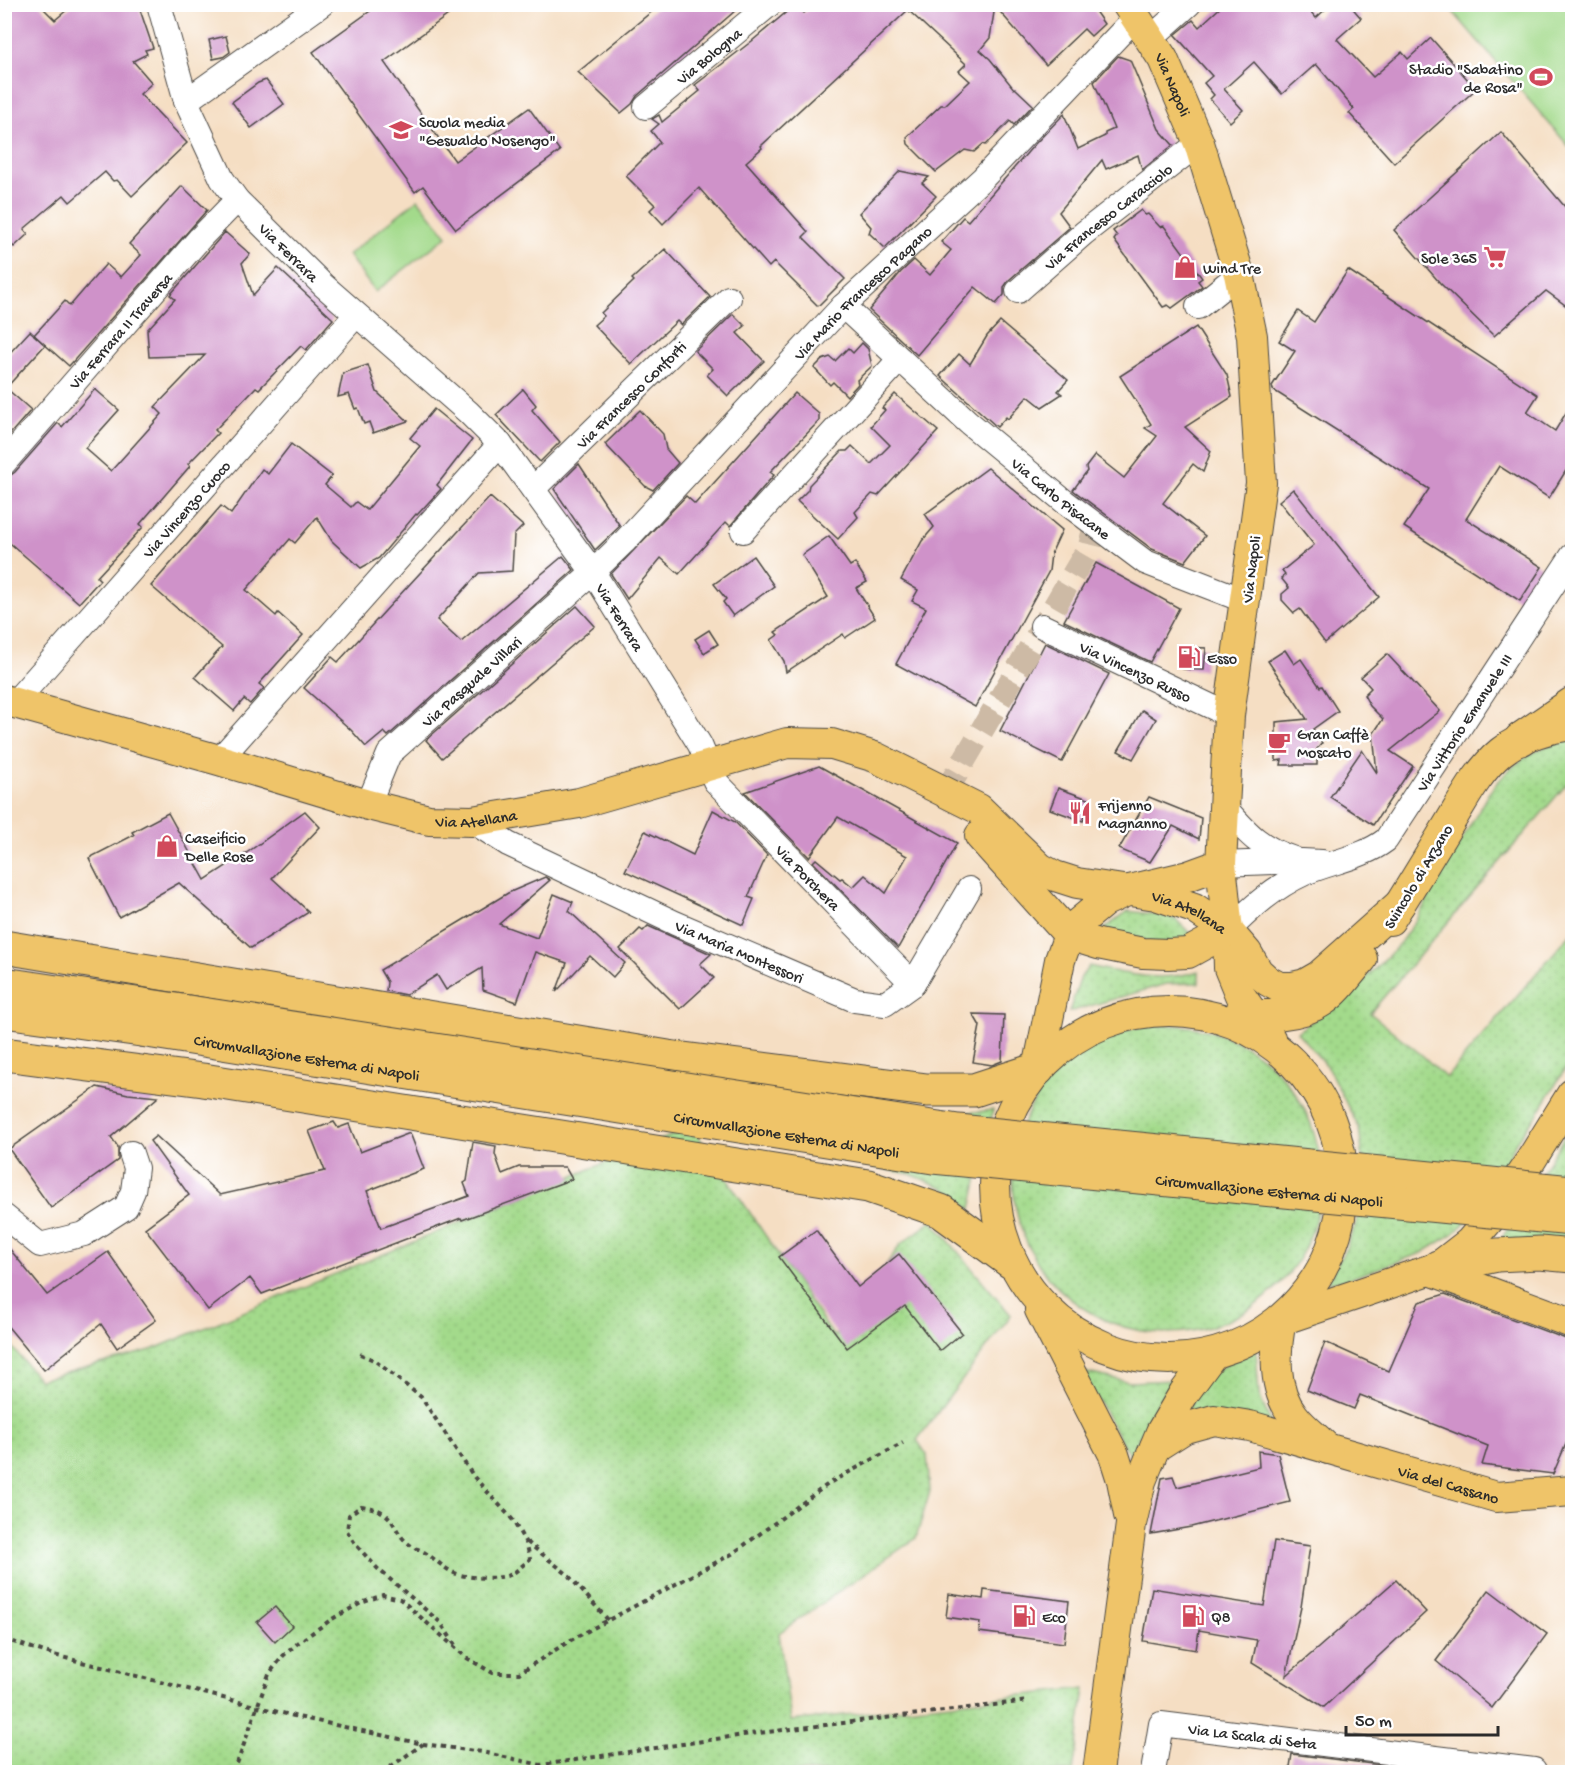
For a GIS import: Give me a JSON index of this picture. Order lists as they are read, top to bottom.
{
  "streets": {
    "highway": ["Circumvallazione Esterna di Napoli"],
    "main road": [
      "Via Napoli",
      "Via Atellana",
      "Svincolo di Arzano",
      "Via del Cassano"
    ],
    "street": [
      "Via Bologna",
      "Via Francesco Caracciolo",
      "Via Ferrara",
      "Via Mario Francesco Pagano",
      "Via Ferrara II Traversa",
      "Via Francesco Conforti",
      "Via Carlo Pisacane",
      "Via Vincenzo Cuoco",
      "Via Vincenzo Russo",
      "Via Pasquale Villari",
      "Via Vittorio Emanuele III",
      "Via Porchera",
      "Via Maria Montessori",
      "Via La Scala di Seta"
    ]
  },
  "crossings": [
    ["Via Napoli", "Via Francesco Caracciolo"],
    ["Via Napoli", "Via Mario Francesco Pagano"],
    ["Via Napoli", "Via Carlo Pisacane"],
    ["Via Napoli", "Via Vincenzo Russo"],
    ["Via Napoli", "Via Vittorio Emanuele III"],
    ["Via Napoli", "Via Atellana"],
    ["Via Ferrara", "Via Mario Francesco Pagano"],
    ["Via Ferrara", "Via Ferrara II Traversa"],
    ["Via Ferrara", "Via Francesco Conforti"],
    ["Via Ferrara", "Via Vincenzo Cuoco"],
    ["Via Ferrara", "Via Pasquale Villari"],
    ["Via Ferrara", "Via Atellana"],
    ["Via Ferrara", "Via Porchera"],
    ["Via Mario Francesco Pagano", "Via Carlo Pisacane"],
    ["Via Mario Francesco Pagano", "Via Pasquale Villari"],
    ["Via Vincenzo Cuoco", "Via Atellana"],
    ["Via Pasquale Villari", "Via Atellana"],
    ["Via Vittorio Emanuele III", "Via Atellana"],
    ["Via Atellana", "Via Porchera"],
    ["Via Atellana", "Via Maria Montessori"],
    ["Via Porchera", "Via Maria Montessori"]
  ],
  "places": {
    "sports": ["Stadio \"Sabatino de Rosa\""],
    "school or university": ["Scuola media \"Gesualdo Nosengo\""],
    "supermarket": ["Sole 365"],
    "shop": ["Wind Tre", "Caseificio Delle Rose"],
    "fuel station": ["Esso", "Eco", "Q8"],
    "cafe": ["Gran Caffè Moscato"],
    "restaurant": ["Frijenno Magnanno"]
  },
  "scale_bar": "50 m"
}
